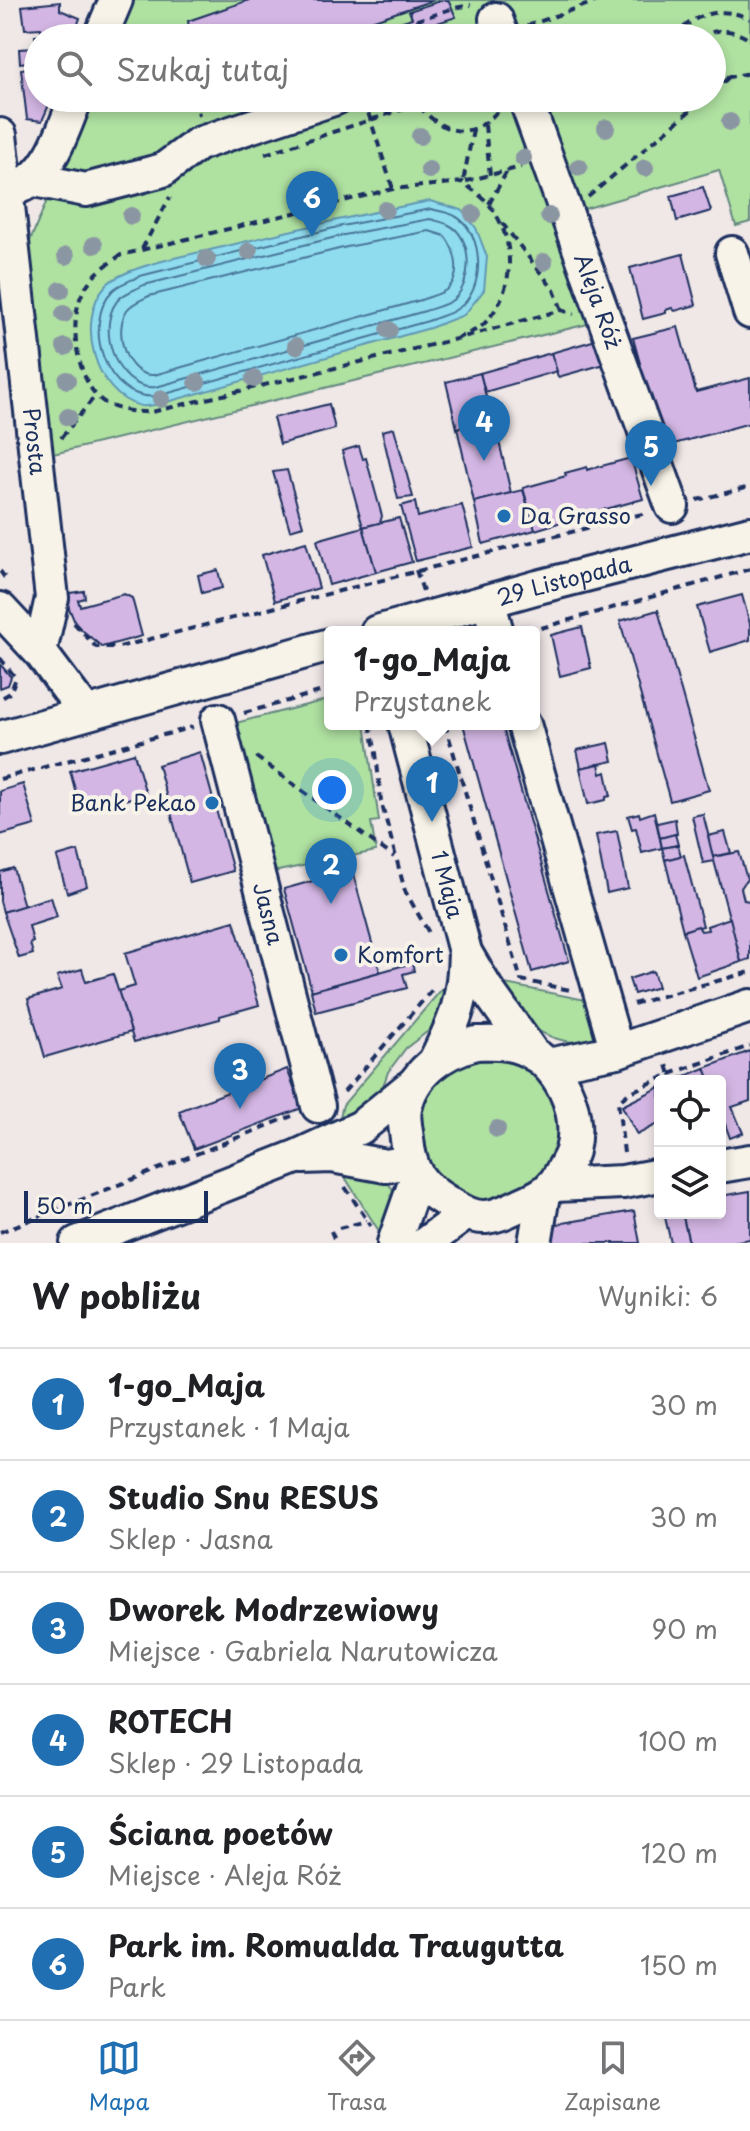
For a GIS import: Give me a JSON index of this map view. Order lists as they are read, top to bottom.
{
  "streets": {
    "street": [
      "Aleja Róż",
      "Prosta",
      "29 Listopada",
      "1 Maja",
      "Jasna"
    ]
  },
  "places": ["Da Grasso", "Bank Pekao", "Komfort"],
  "scale_bar": "50 m",
  "page": {
    "search": "Szukaj tutaj",
    "pins": [
      "6",
      "4",
      "5",
      "1",
      "2",
      "3"
    ],
    "popup": ["1-go_Maja", "Przystanek"],
    "scale": "50 m",
    "heading": ["W pobliżu", "Wyniki: 6"],
    "list": [
      {
        "mark": "1",
        "name": "1-go_Maja",
        "note": "Przystanek · 1 Maja",
        "value": "30 m"
      },
      {
        "mark": "2",
        "name": "Studio Snu RESUS",
        "note": "Sklep · Jasna",
        "value": "30 m"
      },
      {
        "mark": "3",
        "name": "Dworek Modrzewiowy",
        "note": "Miejsce · Gabriela Narutowicza",
        "value": "90 m"
      },
      {
        "mark": "4",
        "name": "ROTECH",
        "note": "Sklep · 29 Listopada",
        "value": "100 m"
      },
      {
        "mark": "5",
        "name": "Ściana poetów",
        "note": "Miejsce · Aleja Róż",
        "value": "120 m"
      },
      {
        "mark": "6",
        "name": "Park im. Romualda Traugutta",
        "note": "Park",
        "value": "150 m"
      }
    ],
    "nav": ["Mapa", "Trasa", "Zapisane"]
  }
}
